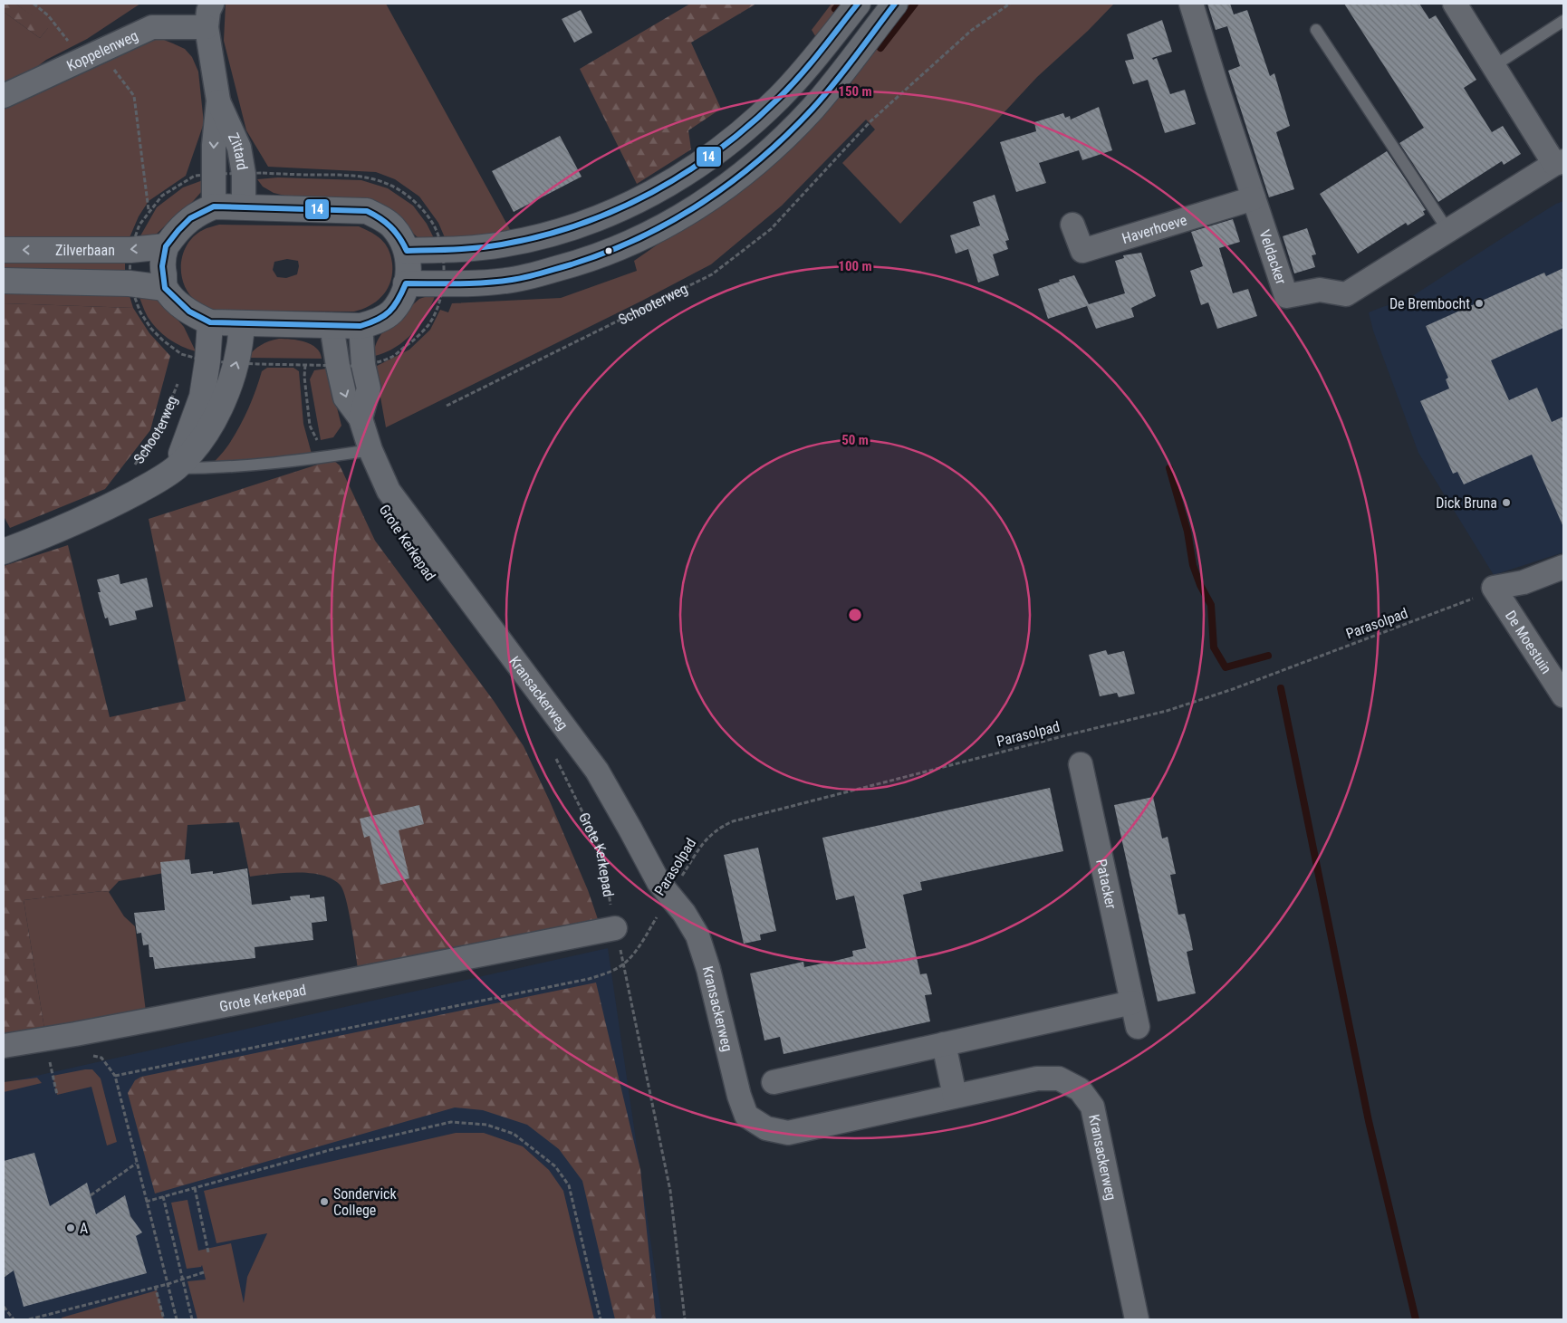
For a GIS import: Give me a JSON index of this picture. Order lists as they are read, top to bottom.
{
  "streets": {
    "main road": ["Zilverbaan", "Schooterweg"],
    "street": [
      "Koppelenweg",
      "Zittard",
      "Haverhoeve",
      "Veldacker",
      "Grote Kerkepad",
      "De Moestuin",
      "Kransackerweg",
      "Patacker"
    ],
    "path": ["Parasolpad"]
  },
  "crossings": [
    ["Koppelenweg", "Zittard"],
    ["Haverhoeve", "Veldacker"],
    ["Parasolpad", "De Moestuin"],
    ["Parasolpad", "Kransackerweg"]
  ],
  "places": [
    "De Brembocht",
    "Dick Bruna",
    "Sondervick College",
    "A"
  ],
  "lines": ["transit line 14"],
  "rings": ["150 m", "100 m", "50 m"]
}
